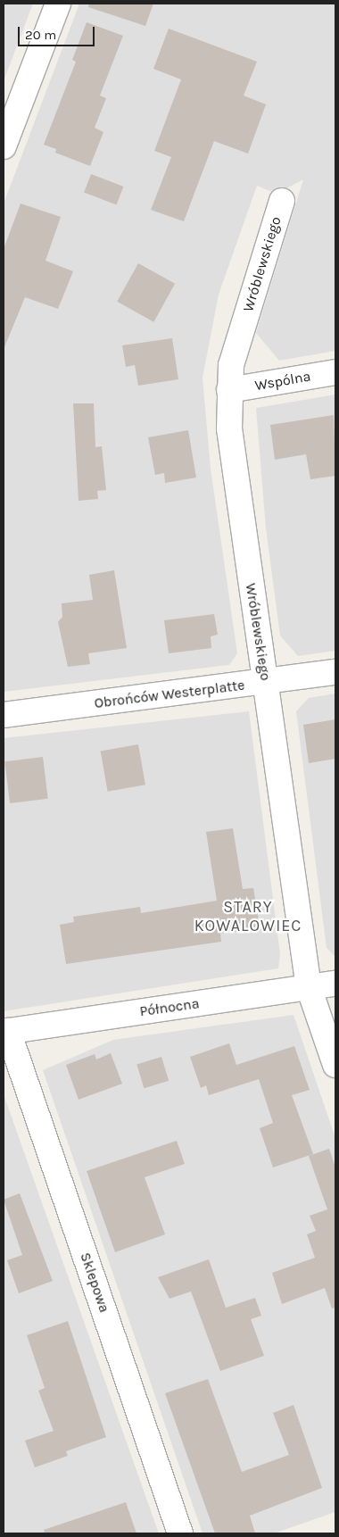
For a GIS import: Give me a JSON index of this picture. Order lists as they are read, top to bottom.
{
  "streets": {
    "street": [
      "Wróblewskiego",
      "Wspólna",
      "Obrońców Westerplatte",
      "Północna",
      "Sklepowa"
    ]
  },
  "crossings": [
    ["Wróblewskiego", "Wspólna"],
    ["Wróblewskiego", "Obrońców Westerplatte"],
    ["Wróblewskiego", "Północna"],
    ["Północna", "Sklepowa"]
  ],
  "districts": ["STARY KOWALOWIEC"],
  "scale_bar": "20 m"
}
